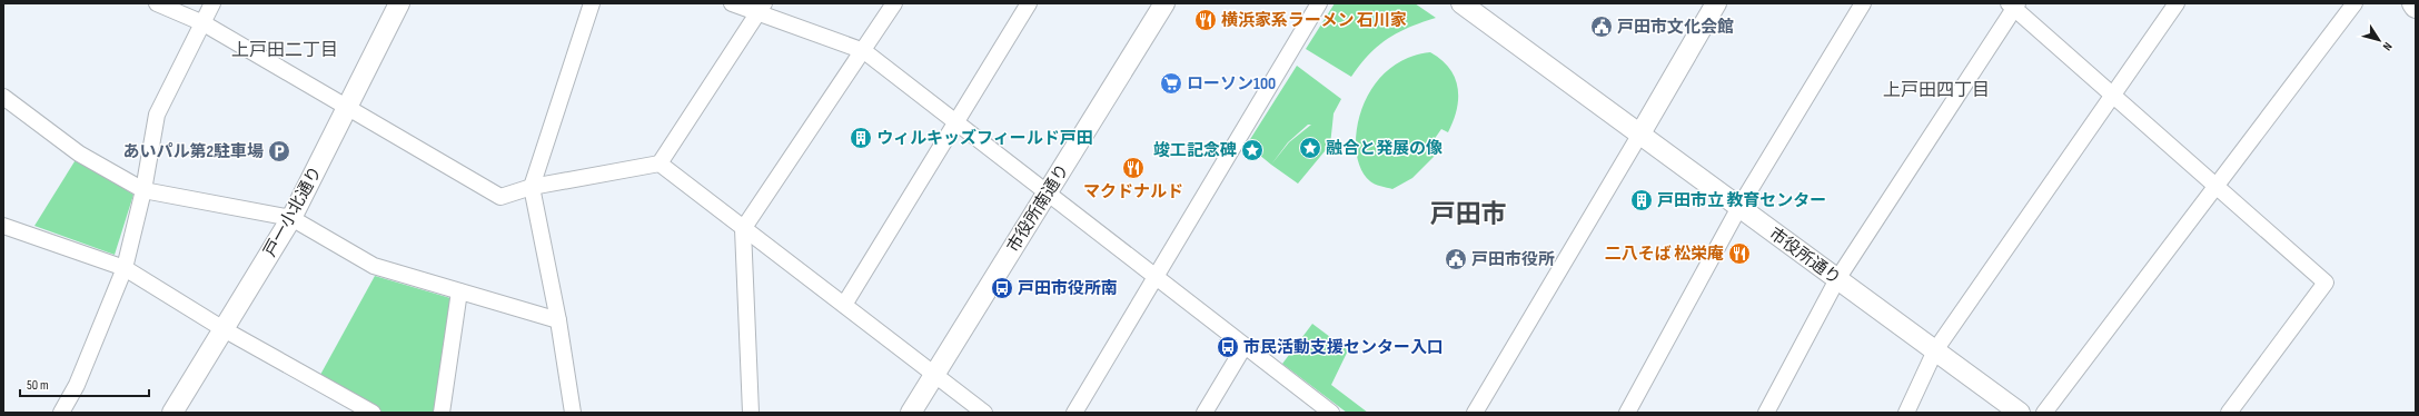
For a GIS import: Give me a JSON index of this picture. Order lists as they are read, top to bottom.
{
  "streets": {
    "street": ["市役所南通り", "戸一小北通り", "市役所通り"]
  },
  "districts": ["上戸田二丁目", "上戸田四丁目", "戸田市"],
  "places": {
    "restaurant": ["横浜家系ラーメン 石川家", "マクドナルド", "二八そば 松栄庵"],
    "public building": ["戸田市文化会館", "戸田市役所"],
    "supermarket": ["ローソン100"],
    "building": ["ウィルキッズフィールド戸田", "戸田市立 教育センター"],
    "place": ["融合と発展の像", "竣工記念碑"],
    "parking": ["あいパル第2駐車場"],
    "bus stop": ["戸田市役所南", "市民活動支援センター入口"]
  },
  "scale_bar": "50 m",
  "north": "bottom right"
}
